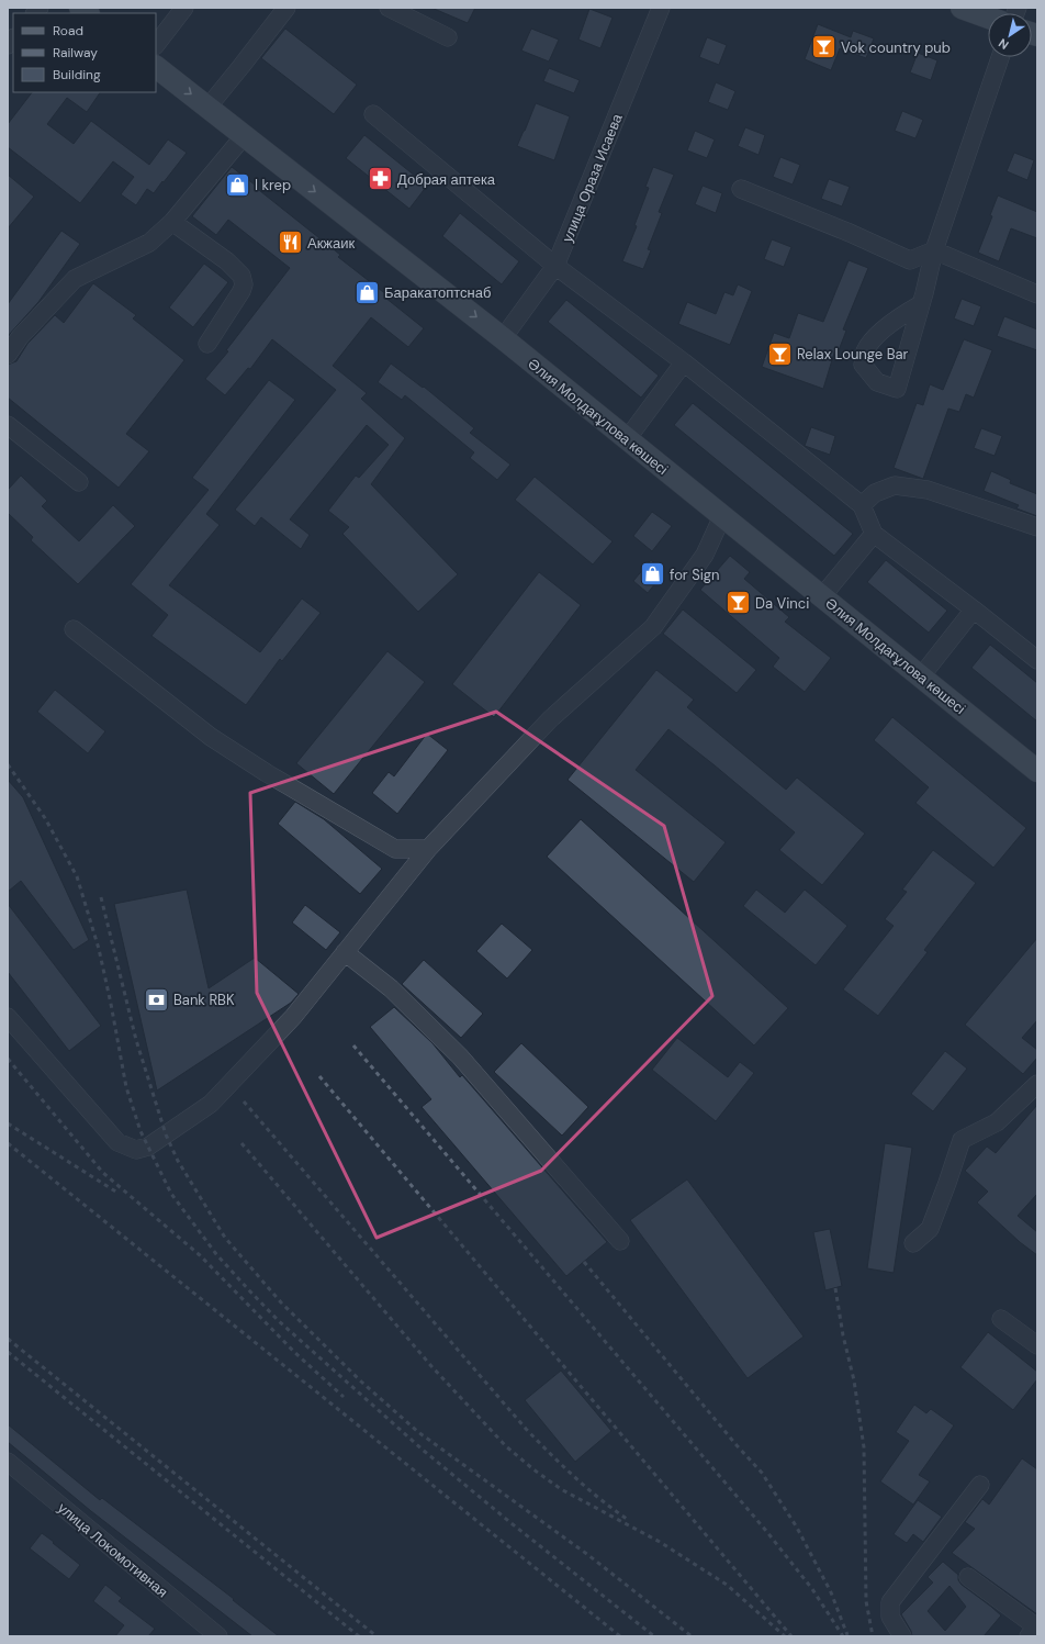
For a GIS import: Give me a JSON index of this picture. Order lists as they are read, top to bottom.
{
  "streets": {
    "main road": ["Әлия Молдағұлова көшесі"],
    "street": ["улица Ораза Исаева", "улица Локомотивная"]
  },
  "crossings": [
    ["улица Ораза Исаева", "Әлия Молдағұлова көшесі"]
  ],
  "places": {
    "bar": ["Vok country pub", "Relax Lounge Bar", "Da Vinci"],
    "pharmacy": ["Добрая аптека"],
    "shop": ["I krep", "Баракатоптснаб", "for Sign"],
    "restaurant": ["Акжаик"],
    "bank": ["Bank RBK"]
  },
  "legend": ["Road", "Railway", "Building"],
  "north": "bottom left"
}
